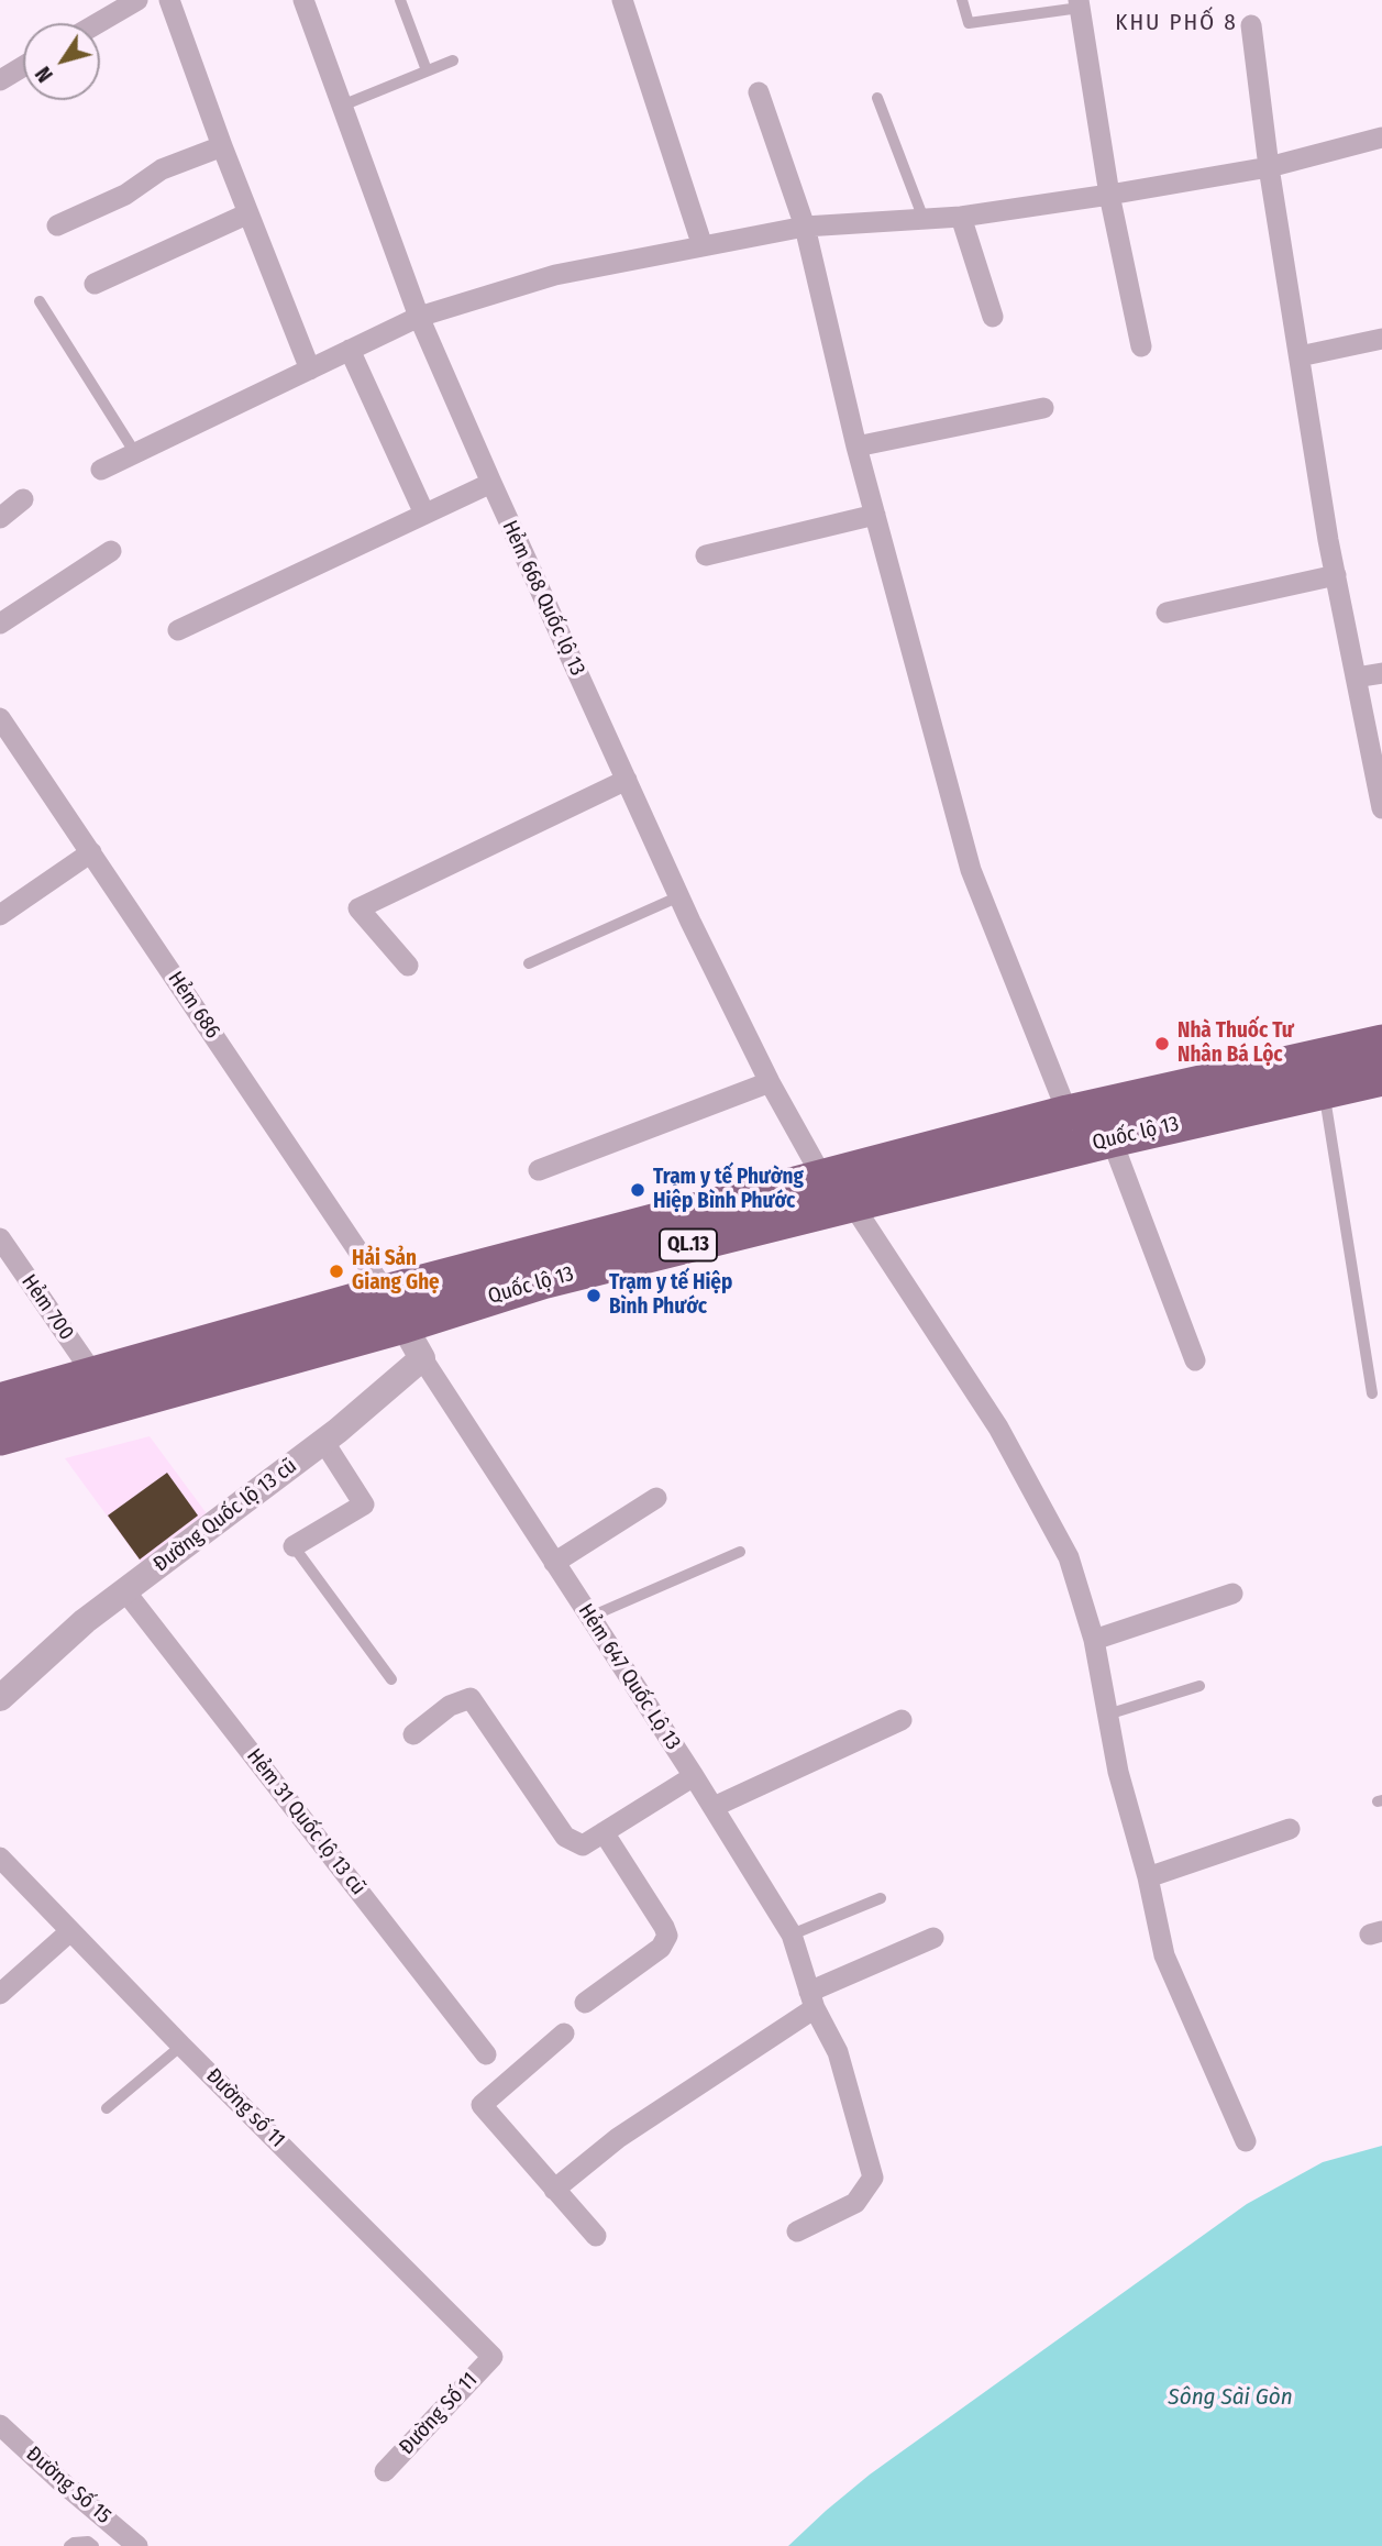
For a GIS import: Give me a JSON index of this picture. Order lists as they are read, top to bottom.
{
  "streets": {
    "highway": ["Quốc lộ 13", "QL.13"],
    "street": [
      "Hẻm 668 Quốc lộ 13",
      "Hẻm 686",
      "Hẻm 700",
      "Đường Quốc lộ 13 cũ",
      "Hẻm 647 Quốc Lộ 13",
      "Hẻm 31 Quốc lộ 13 cũ",
      "Đường số 11",
      "Đường Số 11",
      "Đường Số 15"
    ]
  },
  "crossings": [
    ["Hẻm 668 Quốc lộ 13", "Quốc lộ 13"],
    ["Hẻm 686", "Quốc lộ 13"],
    ["Quốc lộ 13", "Hẻm 700"],
    ["Đường Quốc lộ 13 cũ", "Hẻm 647 Quốc Lộ 13"],
    ["Đường Quốc lộ 13 cũ", "Hẻm 31 Quốc lộ 13 cũ"],
    ["Đường số 11", "Đường Số 11"]
  ],
  "districts": ["KHU PHỐ 8"],
  "water": ["Sông Sài Gòn"],
  "places": [
    "Nhà Thuốc Tư Nhân Bá Lộc",
    "Trạm y tế Phường Hiệp Bình Phước",
    "Hải Sản Giang Ghẹ",
    "Trạm y tế Hiệp Bình Phước"
  ],
  "north": "bottom left"
}
